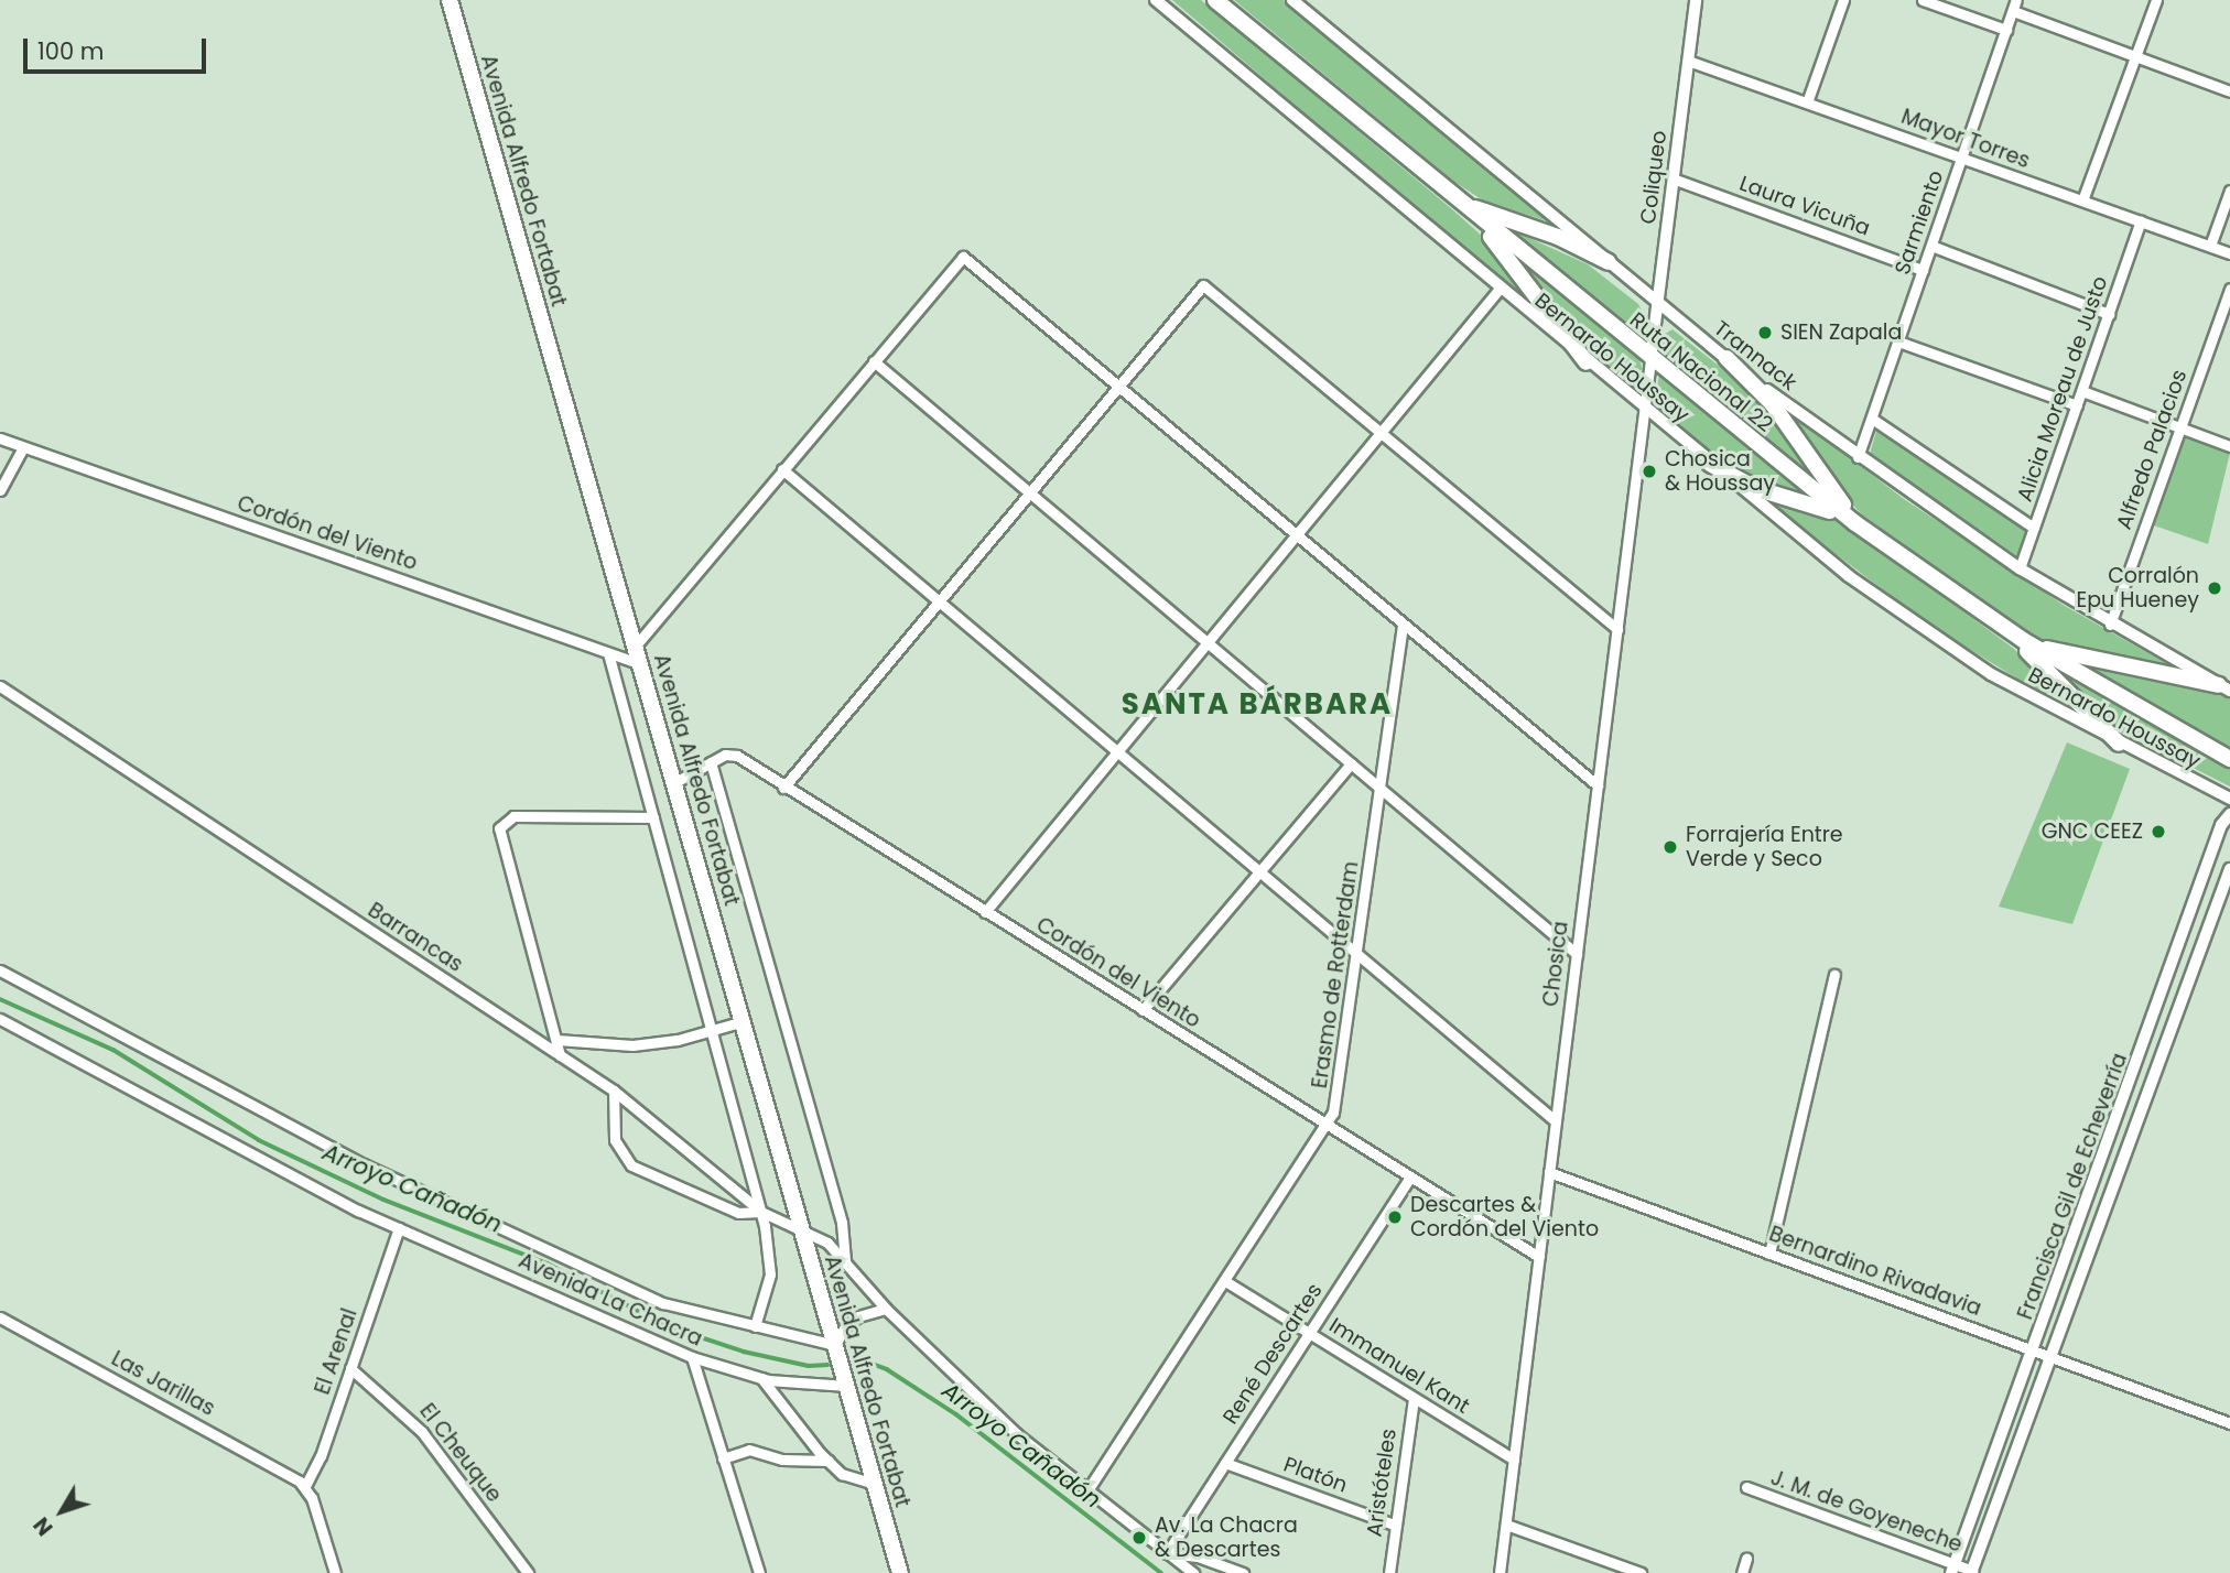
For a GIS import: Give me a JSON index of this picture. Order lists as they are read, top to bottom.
{
  "streets": {
    "main road": ["Avenida Alfredo Fortabat", "Ruta Nacional 22"],
    "street": [
      "Mayor Torres",
      "Coliqueo",
      "Laura Vicuña",
      "Sarmiento",
      "Trannack",
      "Bernardo Houssay",
      "Alicia Moreau de Justo",
      "Alfredo Palacios",
      "Cordón del Viento",
      "Barrancas",
      "Chosica",
      "Erasmo de Rotterdam",
      "Francisca Gil de Echeverría",
      "Bernardino Rivadavia",
      "Avenida La Chacra",
      "El Arenal",
      "René Descartes",
      "Immanuel Kant",
      "Las Jarillas",
      "El Cheuque",
      "Platón",
      "Aristóteles",
      "J. M. de Goyeneche"
    ]
  },
  "crossings": [
    ["Mayor Torres", "Coliqueo"],
    ["Mayor Torres", "Sarmiento"],
    ["Mayor Torres", "Alicia Moreau de Justo"],
    ["Coliqueo", "Laura Vicuña"],
    ["Coliqueo", "Trannack"],
    ["Coliqueo", "Ruta Nacional 22"],
    ["Coliqueo", "Chosica"],
    ["Avenida Alfredo Fortabat", "Cordón del Viento"],
    ["Avenida Alfredo Fortabat", "Barrancas"],
    ["Avenida Alfredo Fortabat", "Avenida La Chacra"],
    ["Laura Vicuña", "Sarmiento"],
    ["Sarmiento", "Trannack"],
    ["Trannack", "Alicia Moreau de Justo"],
    ["Trannack", "Alfredo Palacios"],
    ["Bernardo Houssay", "Chosica"],
    ["Ruta Nacional 22", "Chosica"],
    ["Cordón del Viento", "Chosica"],
    ["Cordón del Viento", "Erasmo de Rotterdam"],
    ["Cordón del Viento", "René Descartes"],
    ["Chosica", "Bernardino Rivadavia"],
    ["Chosica", "Immanuel Kant"],
    ["Erasmo de Rotterdam", "Immanuel Kant"],
    ["Francisca Gil de Echeverría", "Bernardino Rivadavia"],
    ["Francisca Gil de Echeverría", "J. M. de Goyeneche"],
    ["Avenida La Chacra", "El Arenal"],
    ["El Arenal", "Las Jarillas"],
    ["El Arenal", "El Cheuque"],
    ["René Descartes", "Immanuel Kant"],
    ["René Descartes", "Platón"],
    ["Immanuel Kant", "Aristóteles"],
    ["Platón", "Aristóteles"]
  ],
  "districts": ["SANTA BÁRBARA"],
  "water": ["Arroyo Cañadón"],
  "places": [
    "SIEN Zapala",
    "Chosica & Houssay",
    "Corralón Epu Hueney",
    "GNC CEEZ",
    "Forrajería Entre Verde y Seco",
    "Descartes & Cordón del Viento",
    "Av. La Chacra & Descartes"
  ],
  "scale_bar": "100 m",
  "north": "bottom left"
}
